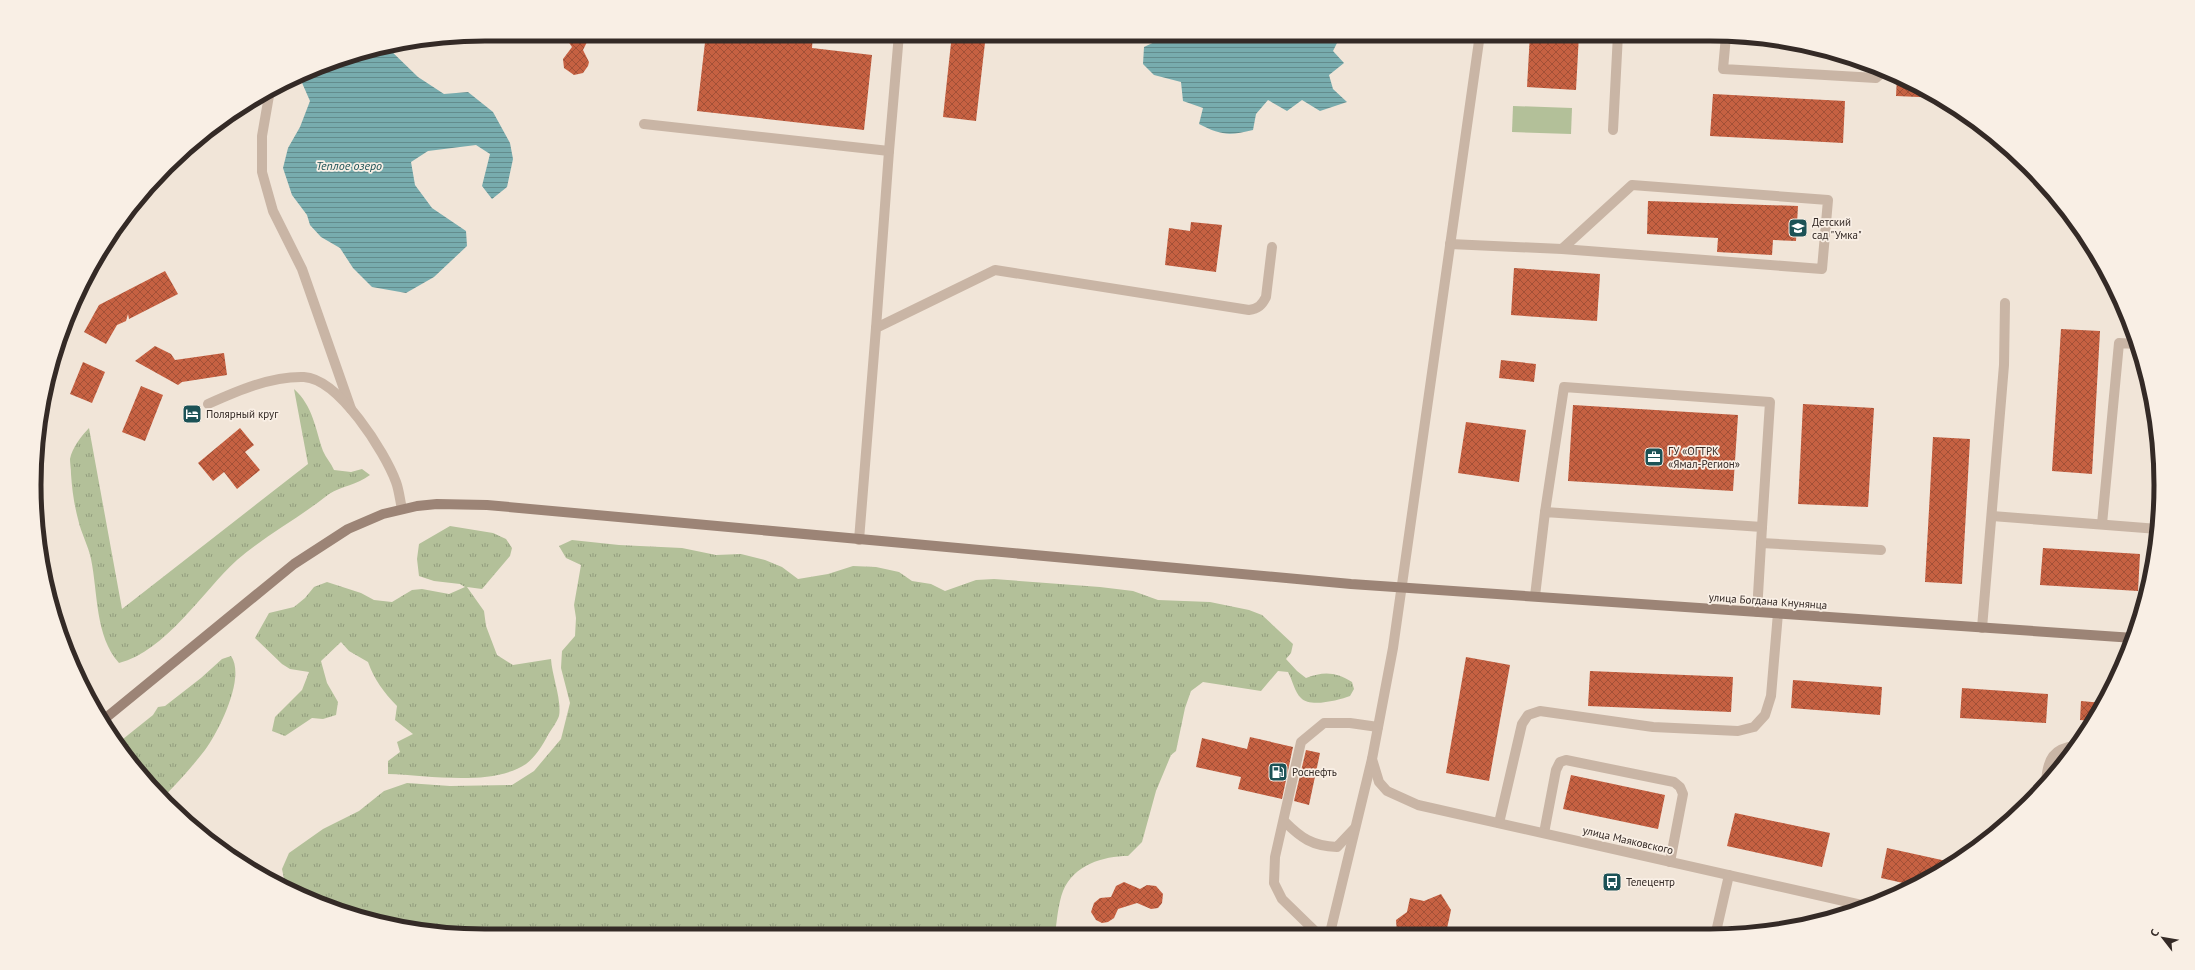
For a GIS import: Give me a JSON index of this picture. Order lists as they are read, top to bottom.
{
  "streets": {
    "main road": ["улица Богдана Кнунянца"],
    "street": ["улица Маяковского"]
  },
  "water": ["Теплое озеро"],
  "places": {
    "school or university": ["Детский сад \"Умка\""],
    "hotel": ["Полярный круг"],
    "office": ["ГУ «ОГТРК «Ямал-Регион»"],
    "fuel station": ["Роснефть"],
    "bus stop": ["Телецентр"]
  },
  "north": "top left"
}
